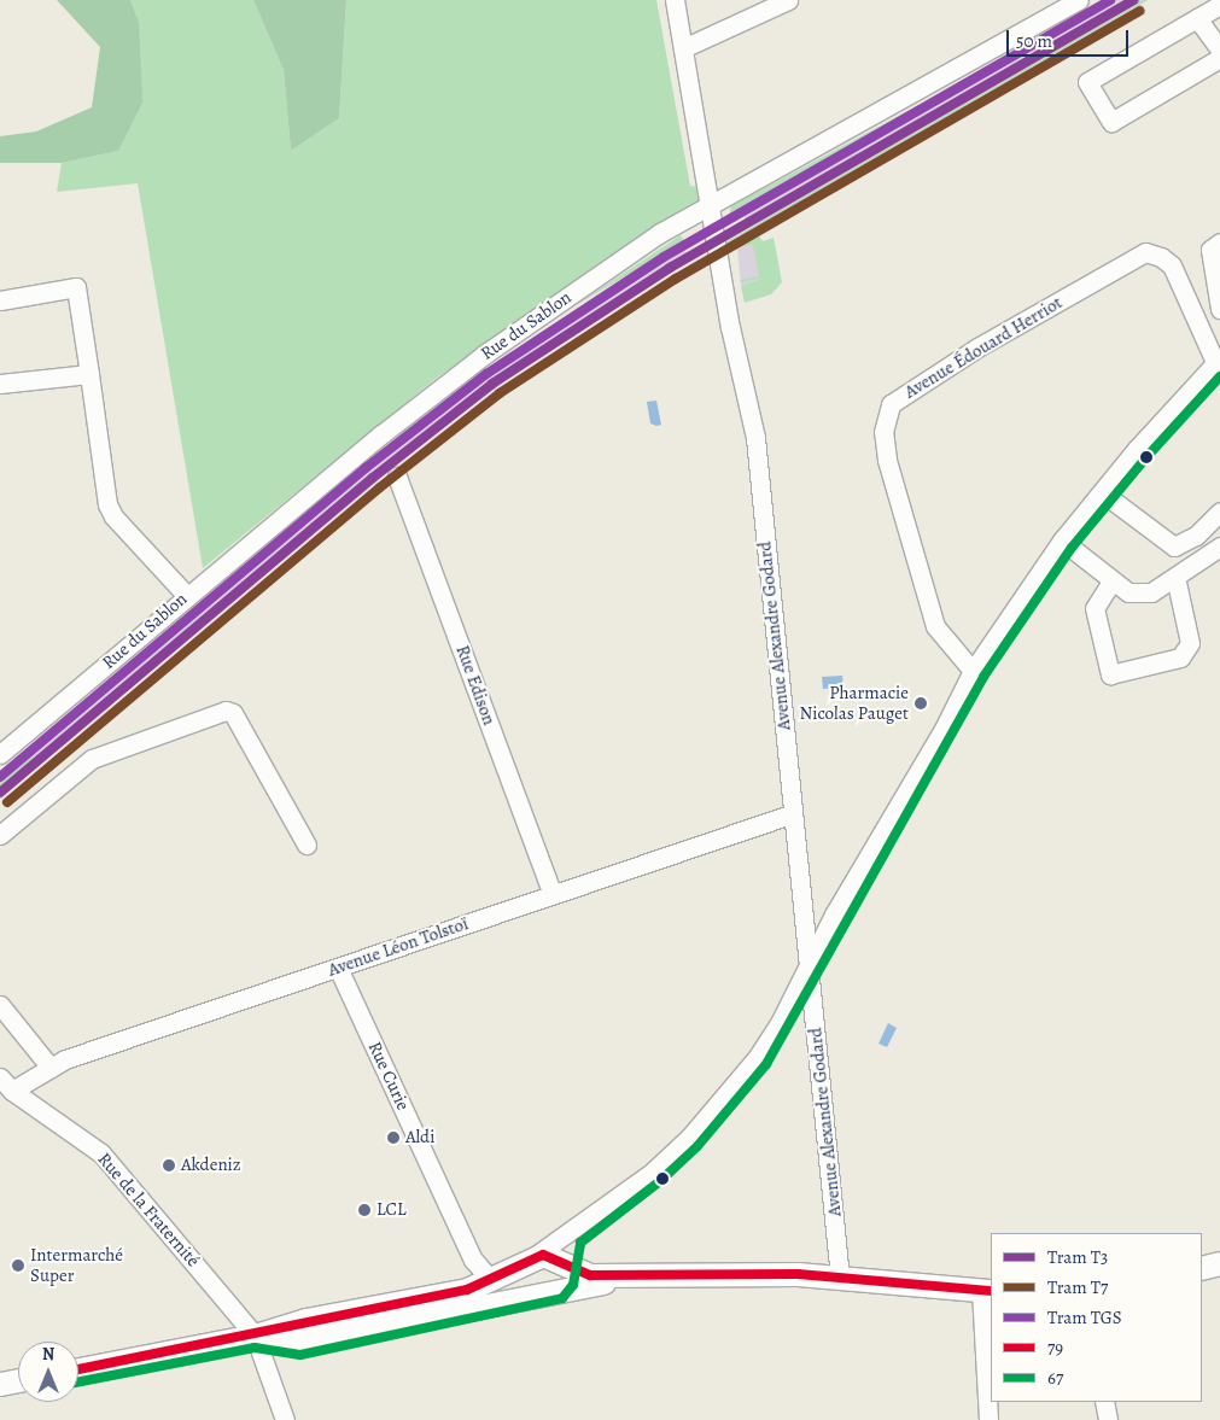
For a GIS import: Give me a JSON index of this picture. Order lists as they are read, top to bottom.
{
  "streets": {
    "street": [
      "Rue du Sablon",
      "Avenue Édouard Herriot",
      "Avenue Alexandre Godard",
      "Rue Edison",
      "Avenue Léon Tolstoï",
      "Rue Curie",
      "Rue de la Fraternité"
    ]
  },
  "crossings": [
    ["Rue du Sablon", "Avenue Alexandre Godard"],
    ["Avenue Édouard Herriot", "Avenue Alexandre Godard"],
    ["Avenue Alexandre Godard", "Avenue Léon Tolstoï"],
    ["Rue Edison", "Avenue Léon Tolstoï"],
    ["Avenue Léon Tolstoï", "Rue Curie"],
    ["Avenue Léon Tolstoï", "Rue de la Fraternité"]
  ],
  "places": [
    "Pharmacie Nicolas Pauget",
    "Aldi",
    "Akdeniz",
    "LCL",
    "Intermarché Super"
  ],
  "lines": [
    "tram line T3",
    "tram line TGS",
    "tram line T7",
    "transit line 67",
    "transit line 79"
  ],
  "legend": [
    "Tram T3",
    "Tram T7",
    "Tram TGS",
    "79",
    "67"
  ],
  "scale_bar": "50 m",
  "north": "top"
}
